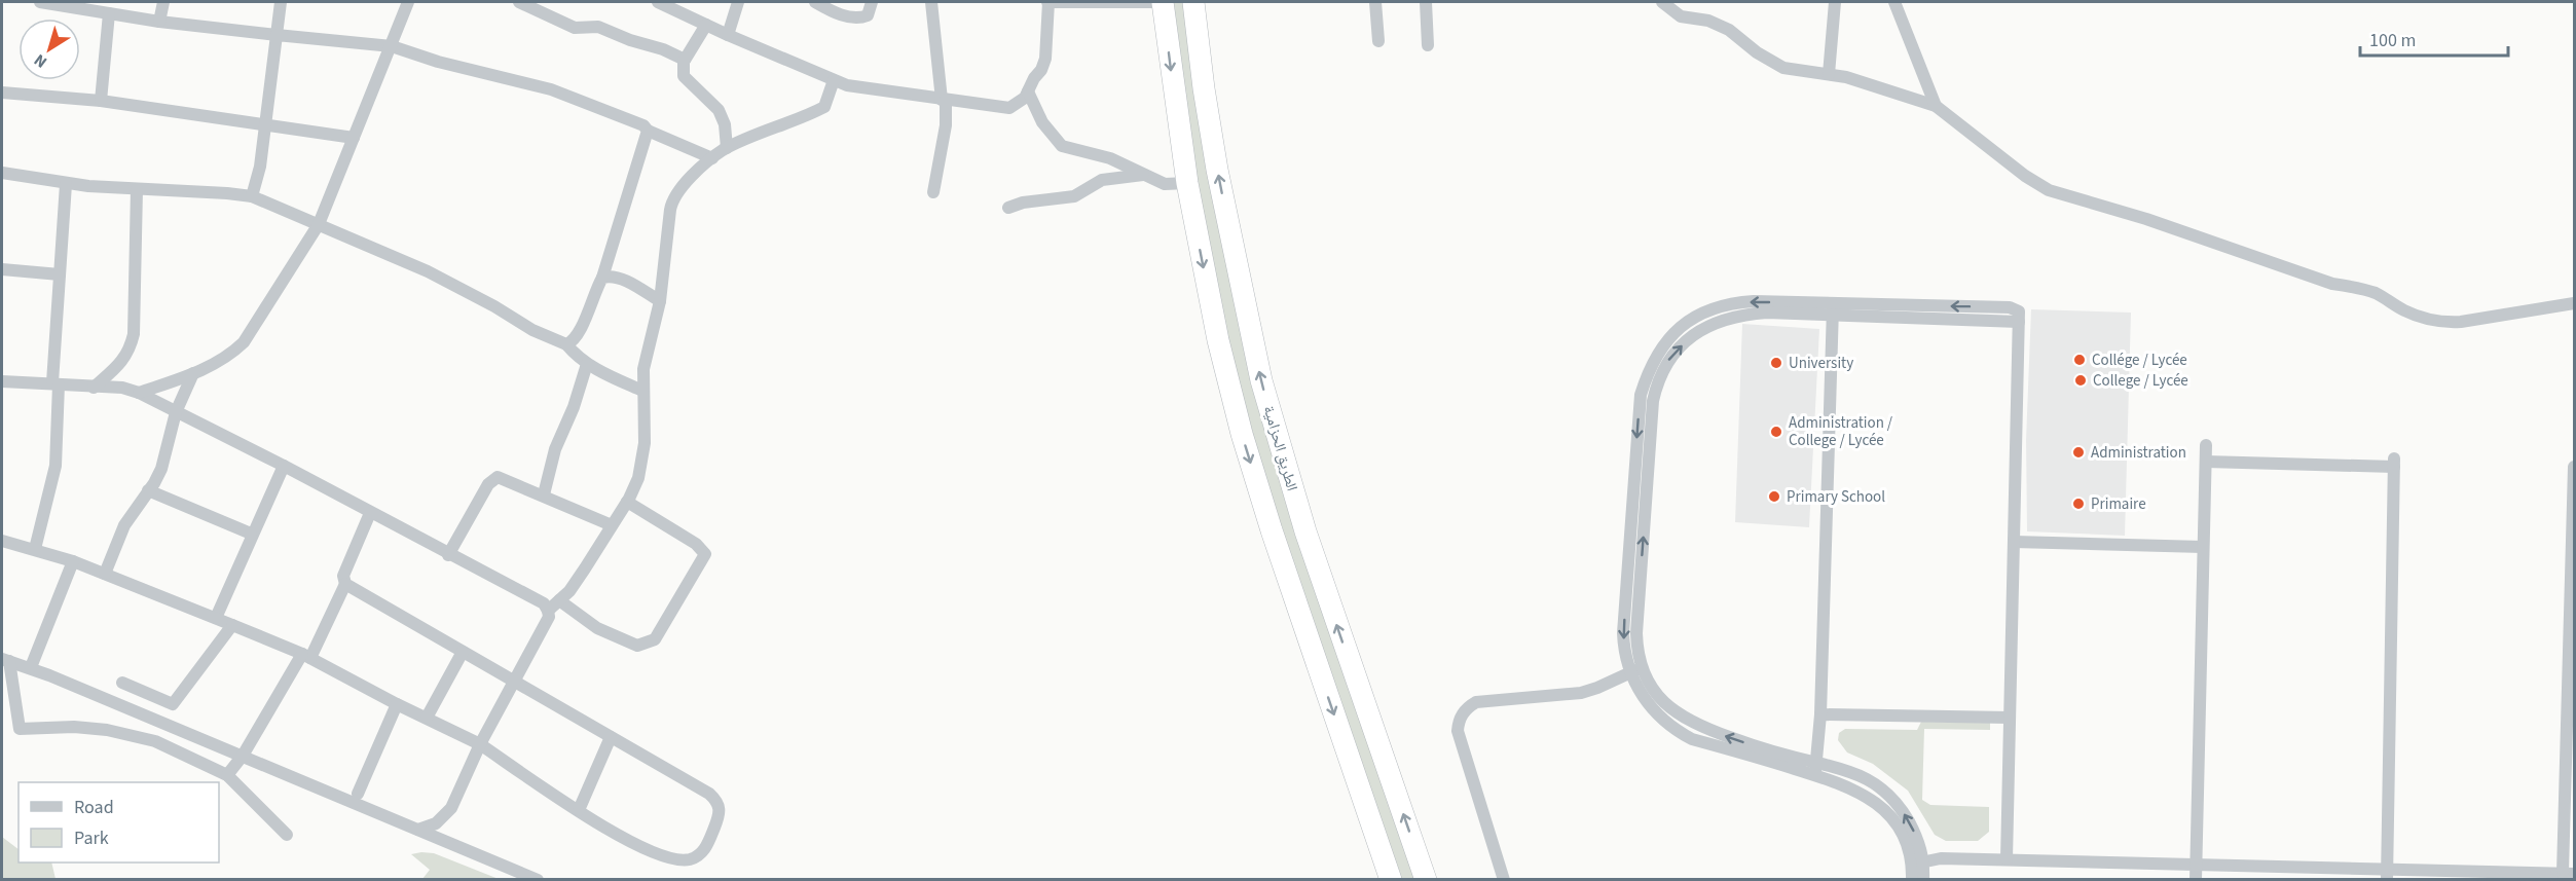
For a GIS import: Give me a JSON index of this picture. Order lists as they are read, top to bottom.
{
  "streets": {
    "highway": ["الطريق الحزامية"]
  },
  "places": [
    "Collége / Lycée",
    "University",
    "College / Lycée",
    "Administration / College / Lycée",
    "Administration",
    "Primary School",
    "Primaire"
  ],
  "legend": ["Road", "Park"],
  "scale_bar": "100 m",
  "north": "bottom left"
}
